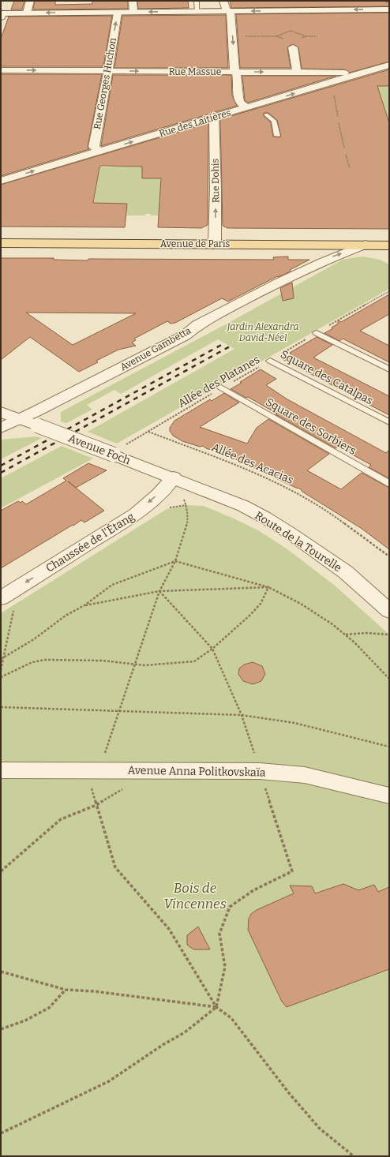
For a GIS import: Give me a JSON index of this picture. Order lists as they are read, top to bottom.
{
  "streets": {
    "main road": ["Avenue de Paris"],
    "street": [
      "Rue Massue",
      "Rue Georges Huchon",
      "Rue des Laitières",
      "Rue Dohis",
      "Avenue Gambetta",
      "Avenue Foch",
      "Route de la Tourelle",
      "Chaussée de l'Étang",
      "Avenue Anna Politkovskaïa"
    ],
    "lane": ["Square des Catalpas", "Square des Sorbiers"],
    "path": ["Allée des Platanes", "Allée des Acacias"]
  },
  "crossings": [
    ["Rue Massue", "Rue Georges Huchon"],
    ["Rue Massue", "Rue des Laitières"],
    ["Rue Georges Huchon", "Rue des Laitières"],
    ["Rue des Laitières", "Rue Dohis"],
    ["Rue Dohis", "Avenue de Paris"],
    ["Avenue de Paris", "Avenue Gambetta"],
    ["Avenue Gambetta", "Avenue Foch"],
    ["Square des Catalpas", "Allée des Platanes"],
    ["Allée des Platanes", "Square des Sorbiers"],
    ["Allée des Platanes", "Avenue Foch"],
    ["Allée des Platanes", "Allée des Acacias"],
    ["Avenue Foch", "Route de la Tourelle"],
    ["Avenue Foch", "Chaussée de l'Étang"]
  ],
  "one_way": ["Rue Dohis", "Chaussée de l'Étang"],
  "parks": ["Jardin Alexandra David-Néel", "Bois de Vincennes"]
}
